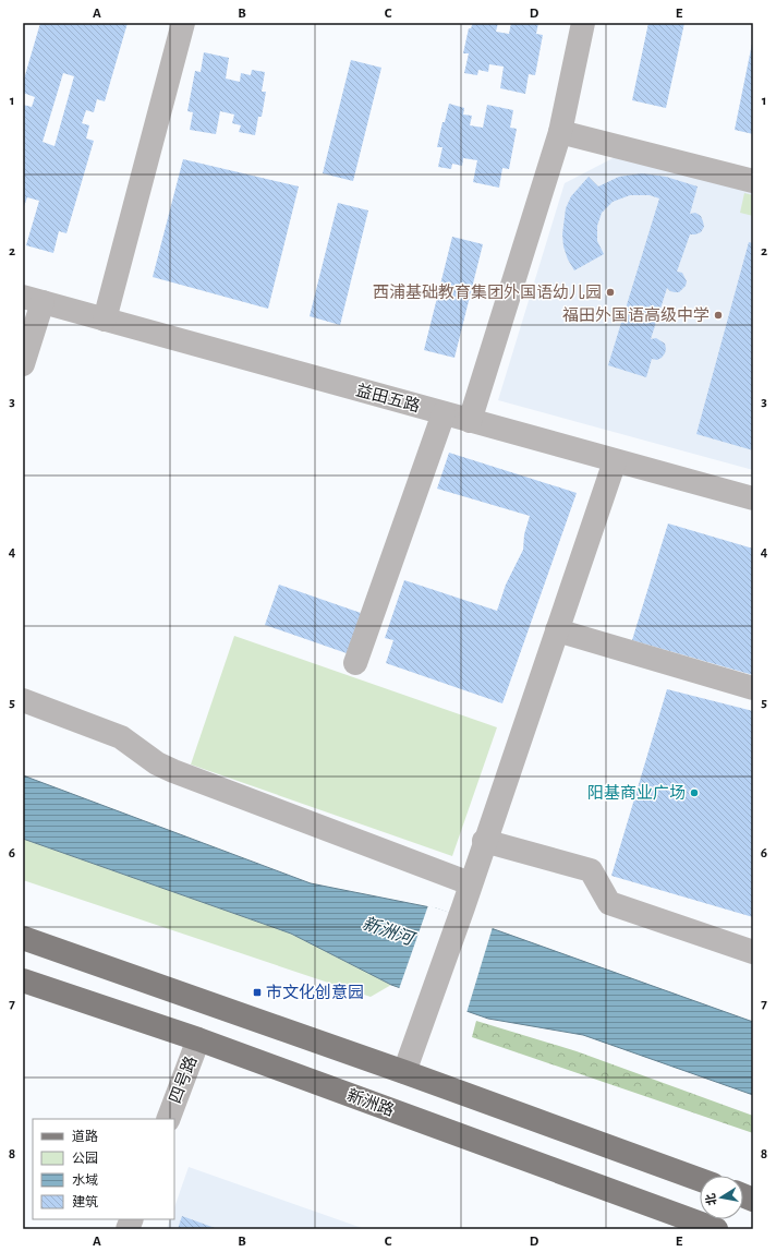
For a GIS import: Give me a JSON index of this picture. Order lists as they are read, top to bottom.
{
  "streets": {
    "main road": ["新洲路"],
    "street": ["益田五路", "四号路"]
  },
  "crossings": [
    ["四号路", "新洲路"]
  ],
  "water": ["新洲河"],
  "places": {
    "other": ["西浦基础教育集团外国语幼儿园", "福田外国语高级中学", "阳基商业广场"],
    "transit": ["市文化创意园"]
  },
  "legend": [
    "道路",
    "公园",
    "水域",
    "建筑"
  ],
  "north": "left",
  "grid": {
    "columns": [
      "A",
      "B",
      "C",
      "D",
      "E"
    ],
    "rows": [
      "1",
      "2",
      "3",
      "4",
      "5",
      "6",
      "7",
      "8"
    ]
  }
}
